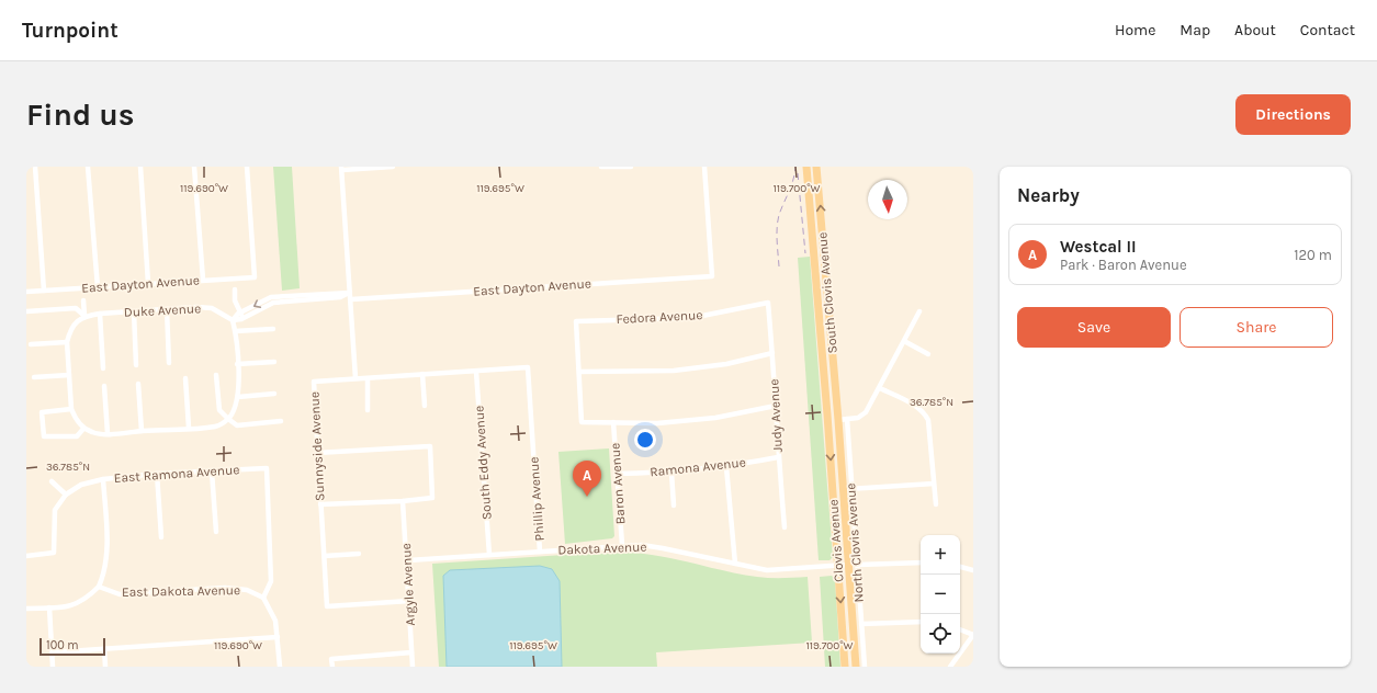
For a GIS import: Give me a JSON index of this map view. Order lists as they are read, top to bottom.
{
  "streets": {
    "main road": ["South Clovis Avenue", "Clovis Avenue"],
    "street": [
      "East Dayton Avenue",
      "Duke Avenue",
      "Fedora Avenue",
      "Judy Avenue",
      "Sunnyside Avenue",
      "South Eddy Avenue",
      "Ramona Avenue",
      "East Ramona Avenue",
      "Baron Avenue",
      "Phillip Avenue",
      "North Clovis Avenue",
      "Dakota Avenue",
      "Argyle Avenue",
      "East Dakota Avenue"
    ]
  },
  "crossings": [
    ["South Clovis Avenue", "Clovis Avenue"],
    ["Fedora Avenue", "Judy Avenue"],
    ["Judy Avenue", "Ramona Avenue"],
    ["Sunnyside Avenue", "Argyle Avenue"],
    ["South Eddy Avenue", "Phillip Avenue"],
    ["South Eddy Avenue", "Dakota Avenue"],
    ["Ramona Avenue", "Baron Avenue"],
    ["East Ramona Avenue", "East Dakota Avenue"],
    ["Baron Avenue", "Dakota Avenue"],
    ["Phillip Avenue", "Dakota Avenue"],
    ["Clovis Avenue", "North Clovis Avenue"],
    ["Clovis Avenue", "Dakota Avenue"],
    ["Dakota Avenue", "Argyle Avenue"]
  ],
  "scale_bar": "100 m",
  "north": "bottom",
  "page": {
    "header": "Turnpoint",
    "nav": [
      "Home",
      "Map",
      "About",
      "Contact"
    ],
    "buttons": [
      "Directions",
      ["Save", "Share"]
    ],
    "title": "Find us",
    "heading": "Nearby",
    "list": [
      {
        "mark": "A",
        "name": "Westcal II",
        "note": "Park · Baron Avenue",
        "value": "120 m"
      }
    ],
    "pins": "A",
    "map_buttons": ["+", "−"],
    "scale": "100 m"
  },
  "coordinates": [
    "119.690°W",
    "119.695°W",
    "119.700°W",
    "36.785°N"
  ]
}
